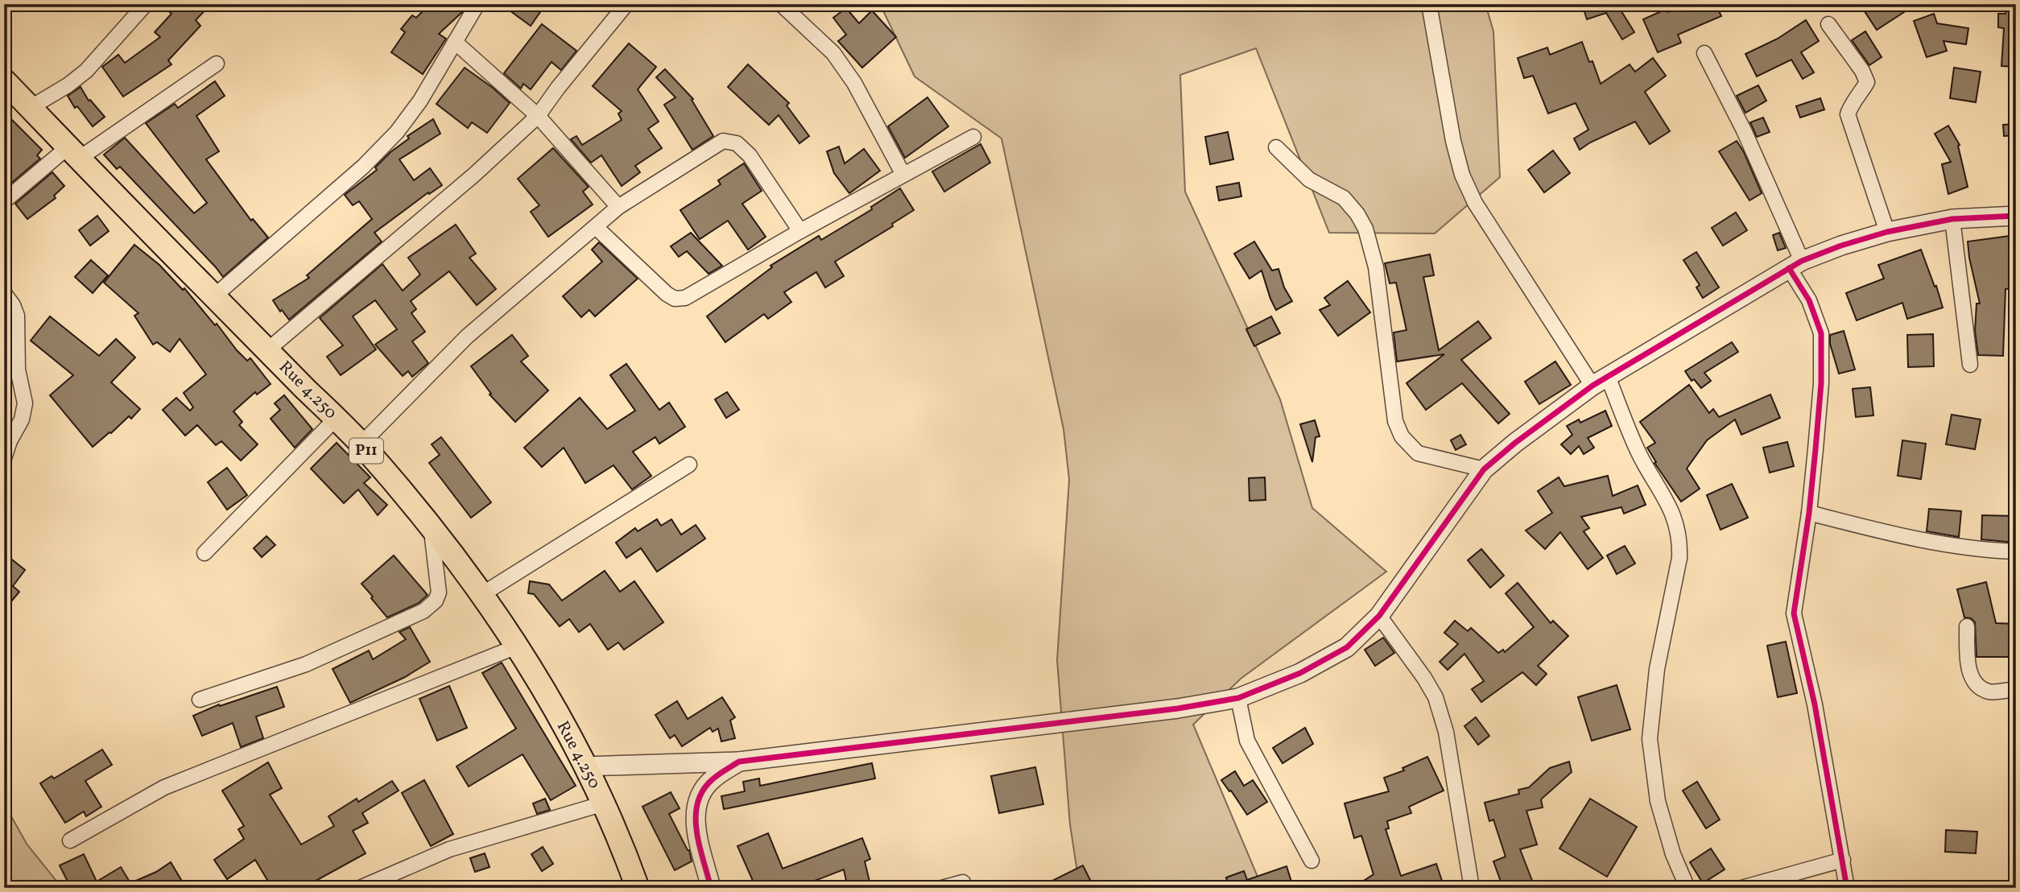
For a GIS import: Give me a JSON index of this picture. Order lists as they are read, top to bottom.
{
  "streets": {
    "main road": ["Rue 4.250", "P11"]
  }
}
